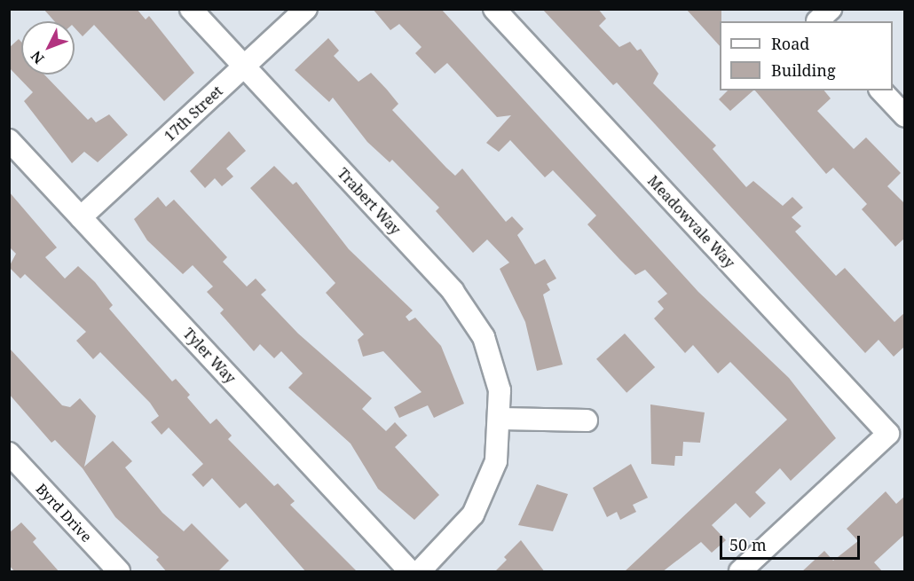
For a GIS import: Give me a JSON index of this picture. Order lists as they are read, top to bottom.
{
  "streets": {
    "street": [
      "17th Street",
      "Trabert Way",
      "Meadowvale Way",
      "Tyler Way",
      "Byrd Drive"
    ]
  },
  "crossings": [
    ["17th Street", "Trabert Way"],
    ["17th Street", "Tyler Way"]
  ],
  "legend": ["Road", "Building"],
  "scale_bar": "50 m",
  "north": "bottom left"
}
